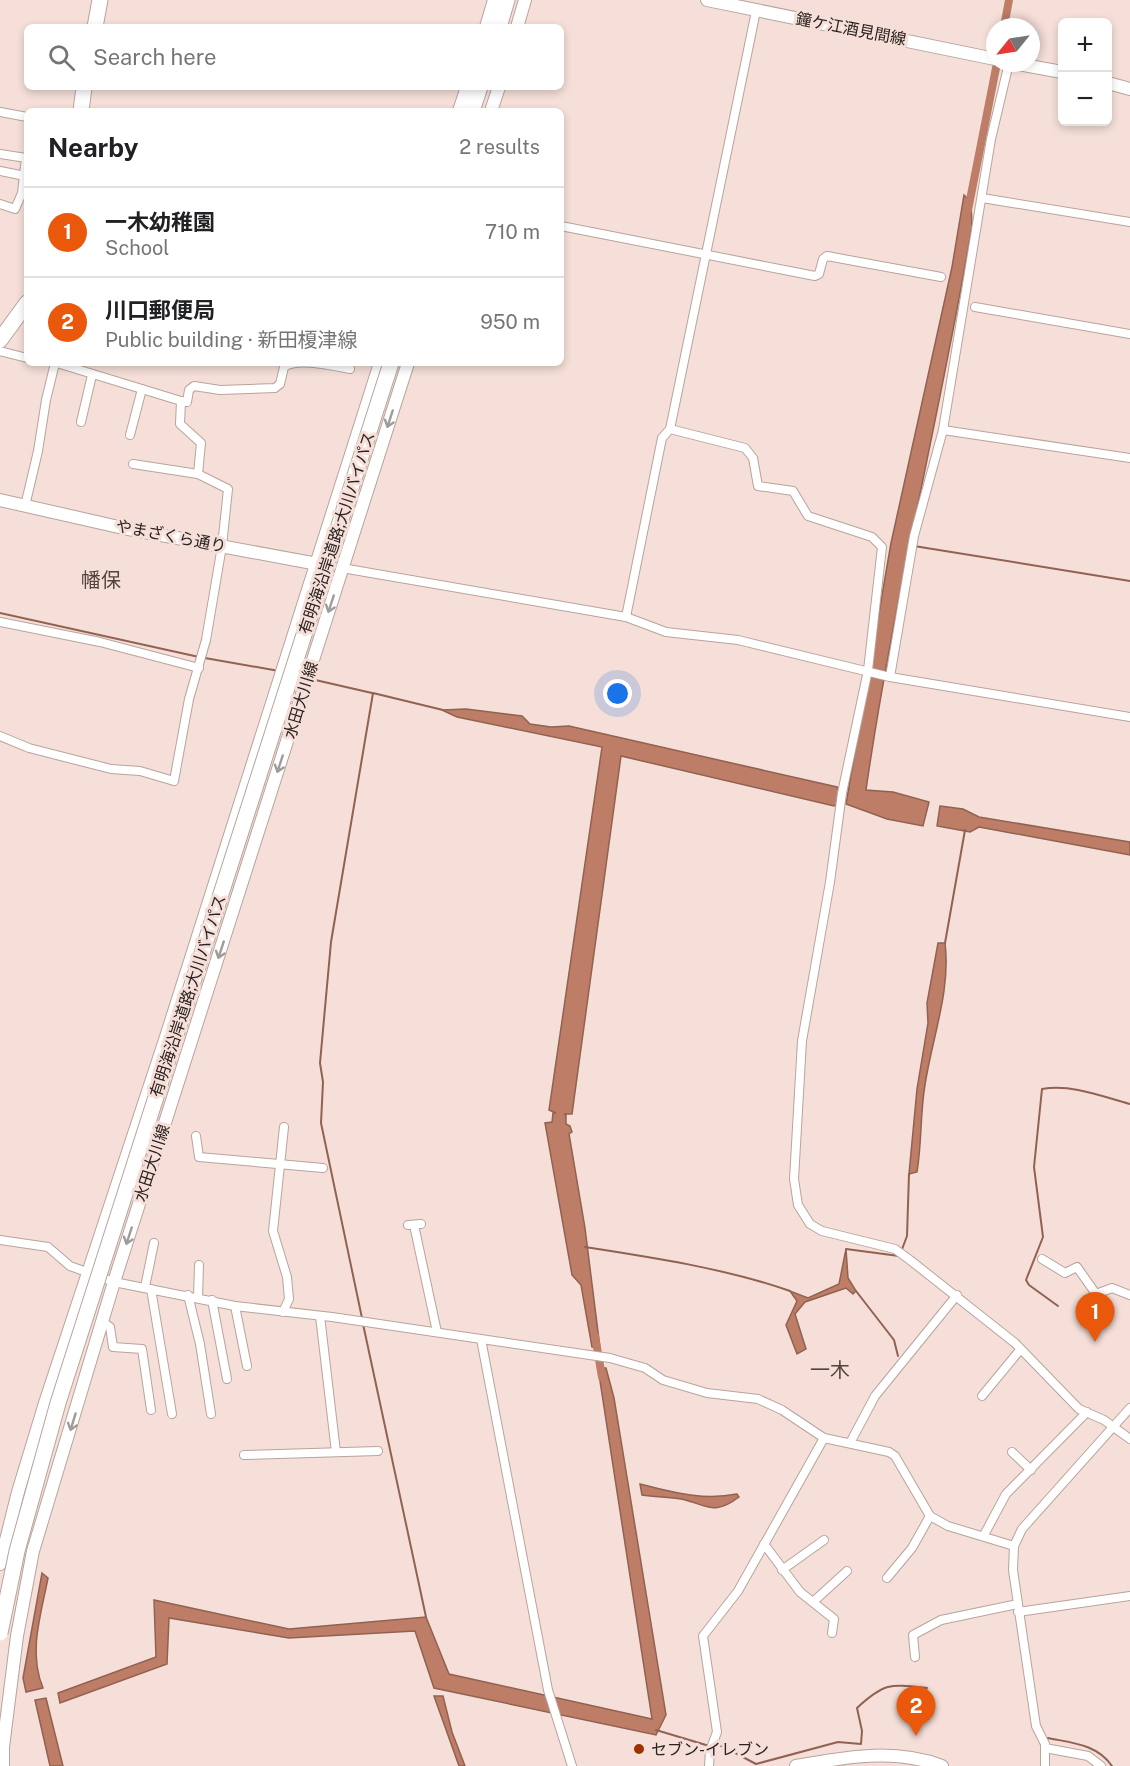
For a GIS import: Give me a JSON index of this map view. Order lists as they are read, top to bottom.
{
  "streets": {
    "highway": ["有明海沿岸道路;大川バイパス"],
    "main road": ["鐘ケ江酒見間線", "やまざくら通り", "水田大川線"]
  },
  "crossings": [
    ["やまざくら通り", "水田大川線"]
  ],
  "districts": ["幡保", "一木"],
  "places": ["セブン-イレブン"],
  "north": "bottom left",
  "page": {
    "map_buttons": ["+", "−"],
    "search": "Search here",
    "heading": ["Nearby", "2 results"],
    "list": [
      {
        "mark": "1",
        "name": "一木幼稚園",
        "note": "School",
        "value": "710 m"
      },
      {
        "mark": "2",
        "name": "川口郵便局",
        "note": "Public building · 新田榎津線",
        "value": "950 m"
      }
    ],
    "pins": ["1", "2"]
  }
}
